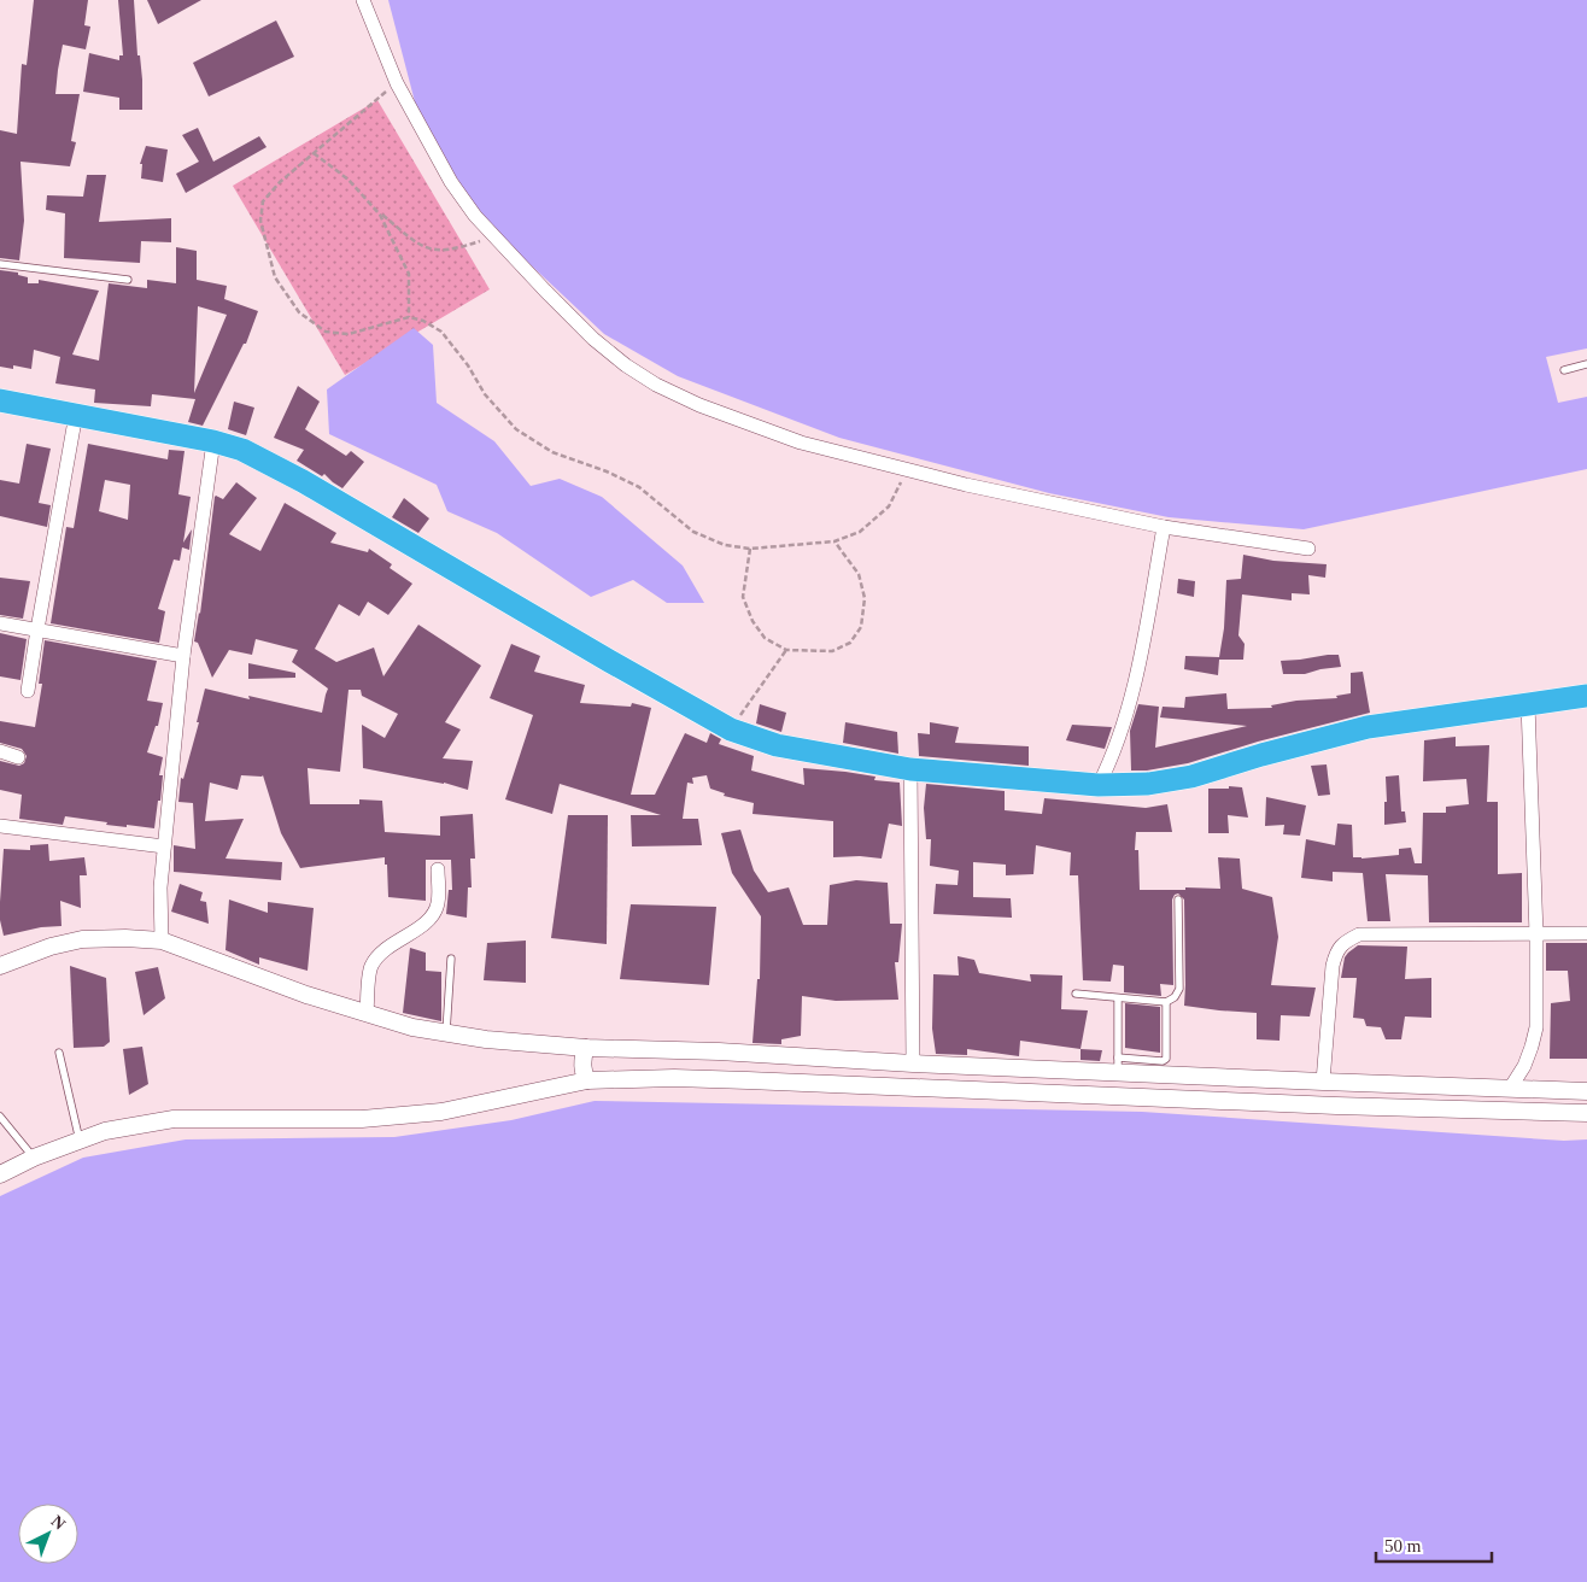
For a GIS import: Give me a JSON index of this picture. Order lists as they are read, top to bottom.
{
  "scale_bar": "50 m",
  "north": "top right"
}
